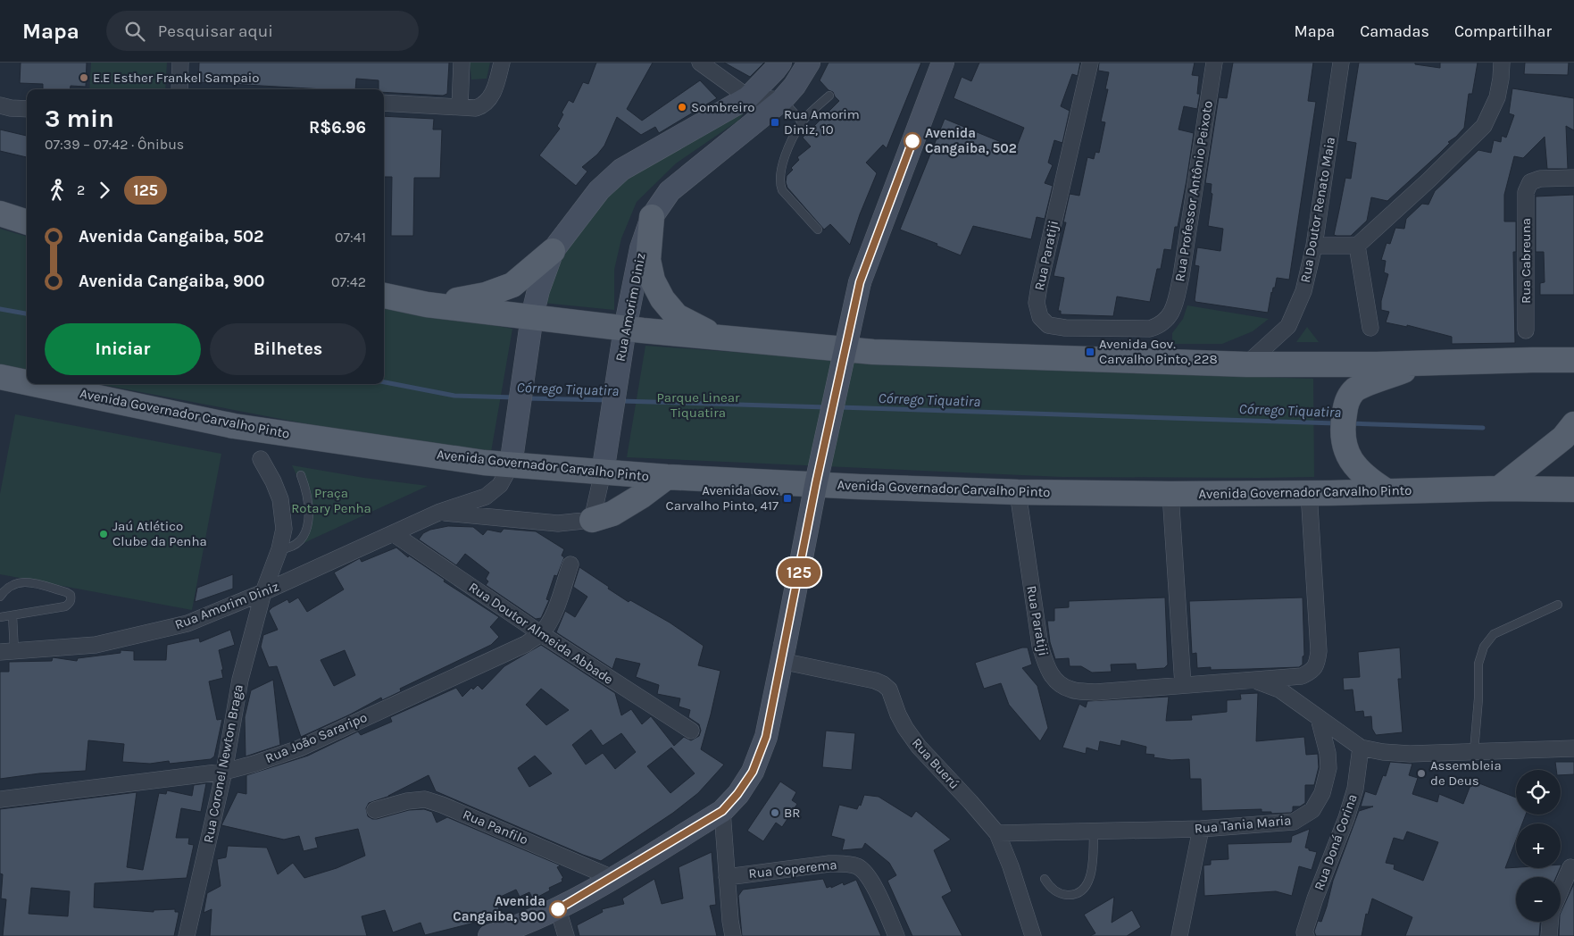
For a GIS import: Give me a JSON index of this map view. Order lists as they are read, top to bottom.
{
  "streets": {
    "main road": ["Rua Amorim Diniz", "Avenida Governador Carvalho Pinto"],
    "street": [
      "Rua Professor Antônio Peixoto",
      "Rua Doutor Renato Maia",
      "Rua Paratiji",
      "Rua Cabreuna",
      "Rua Doutor Almeida Abbade",
      "Rua João Sararipo",
      "Rua Coronel Newton Braga",
      "Rua Buerú",
      "Rua Tania Maria",
      "Rua Panfilo",
      "Rua Doná Corina",
      "Rua Coperema"
    ]
  },
  "crossings": [
    ["Rua Professor Antônio Peixoto", "Rua Paratiji"],
    ["Rua Paratiji", "Avenida Governador Carvalho Pinto"],
    ["Rua Amorim Diniz", "Avenida Governador Carvalho Pinto"],
    ["Rua Amorim Diniz", "Rua Doutor Almeida Abbade"],
    ["Rua Amorim Diniz", "Rua Coronel Newton Braga"],
    ["Rua Doutor Almeida Abbade", "Rua João Sararipo"],
    ["Rua João Sararipo", "Rua Coronel Newton Braga"],
    ["Rua Buerú", "Rua Tania Maria"]
  ],
  "water": ["Córrego Tiquatira"],
  "parks": ["Parque Linear Tiquatira", "Praça Rotary Penha"],
  "places": {
    "other": [
      "E.E Esther Frankel Sampaio",
      "Sombreiro",
      "Avenida Cangaiba, 502",
      "Jaú Atlético Clube da Penha",
      "Assembleia de Deus",
      "BR",
      "Avenida Cangaiba, 900"
    ],
    "transit": ["Rua Amorim Diniz, 10", "Avenida Gov. Carvalho Pinto, 228", "Avenida Gov. Carvalho Pinto, 417"]
  },
  "lines": ["bus line 125"],
  "page": {
    "header": "Mapa",
    "search": "Pesquisar aqui",
    "nav": ["Mapa", "Camadas", "Compartilhar"],
    "on_map": "125",
    "heading": ["3 min", "07:39 – 07:42 · Ônibus", "R$6.96"],
    "legs": ["2", "125"],
    "list": [
      {
        "name": "Avenida Cangaiba, 502",
        "value": "07:41"
      },
      {
        "name": "Avenida Cangaiba, 900",
        "value": "07:42"
      }
    ],
    "buttons": ["Iniciar", "Bilhetes"],
    "map_buttons": ["+", "−"]
  }
}
